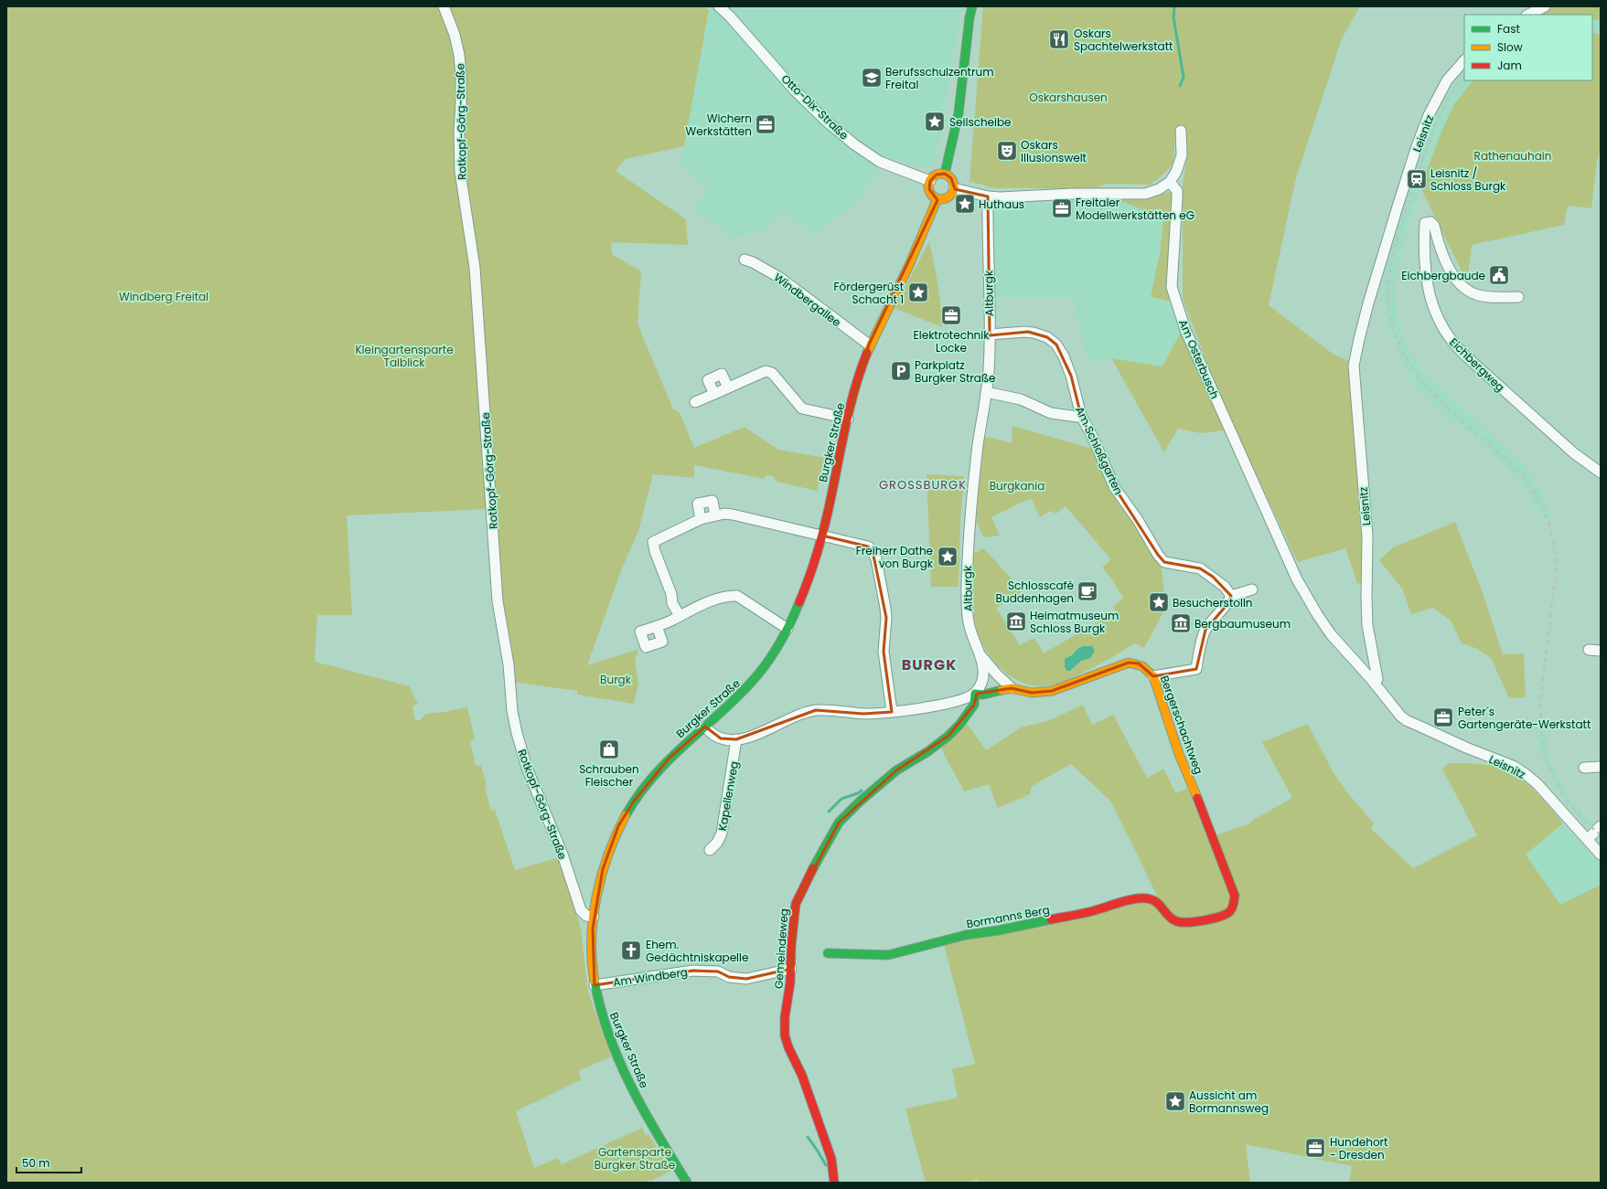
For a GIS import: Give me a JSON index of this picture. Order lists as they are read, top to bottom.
{
  "streets": {
    "street": [
      "Otto-Dix-Straße",
      "Rotkopf-Görg-Straße",
      "Leisnitz",
      "Altburgk",
      "Windbergallee",
      "Am Osterbusch",
      "Eichbergweg",
      "Burgker Straße",
      "Am Schloßgarten",
      "Bergerschachtweg",
      "Kapellenweg",
      "Bormanns Berg",
      "Gemeindeweg",
      "Am Windberg"
    ]
  },
  "crossings": [
    ["Otto-Dix-Straße", "Burgker Straße"],
    ["Rotkopf-Görg-Straße", "Burgker Straße"],
    ["Leisnitz", "Am Osterbusch"],
    ["Altburgk", "Am Schloßgarten"],
    ["Altburgk", "Bergerschachtweg"],
    ["Altburgk", "Gemeindeweg"],
    ["Windbergallee", "Burgker Straße"],
    ["Burgker Straße", "Am Windberg"],
    ["Bergerschachtweg", "Bormanns Berg"],
    ["Bergerschachtweg", "Gemeindeweg"],
    ["Gemeindeweg", "Am Windberg"]
  ],
  "districts": ["GROSSBURGK", "BURGK"],
  "parks": [
    "Oskarshausen",
    "Rathenauhain",
    "Windberg Freital",
    "Kleingartensparte Talblick",
    "Burgkania",
    "Burgk",
    "Gartensparte Burgker Straße"
  ],
  "places": {
    "restaurant": ["Oskars Spachtelwerkstatt"],
    "school or university": ["Berufsschulzentrum Freital"],
    "place": [
      "Seilscheibe",
      "Huthaus",
      "Fördergerüst Schacht 1",
      "Freiherr Dathe von Burgk",
      "Besucherstolln",
      "Aussicht am Bormannsweg"
    ],
    "office": [
      "Wichern Werkstätten",
      "Freitaler Modellwerkstätten eG",
      "Elektrotechnik Locke",
      "Peter´s Gartengeräte-Werkstatt",
      "Hundehort - Dresden"
    ],
    "theatre": ["Oskars Illusionswelt"],
    "station": ["Leisnitz / Schloss Burgk"],
    "public building": ["Eichbergbaude"],
    "parking": ["Parkplatz Burgker Straße"],
    "cafe": ["Schlosscafé Buddenhagen"],
    "museum": ["Heimatmuseum Schloss Burgk", "Bergbaumuseum"],
    "shop": ["Schrauben Fleischer"],
    "church": ["Ehem. Gedächtniskapelle"]
  },
  "legend": ["Fast", "Slow", "Jam"],
  "scale_bar": "50 m"
}
